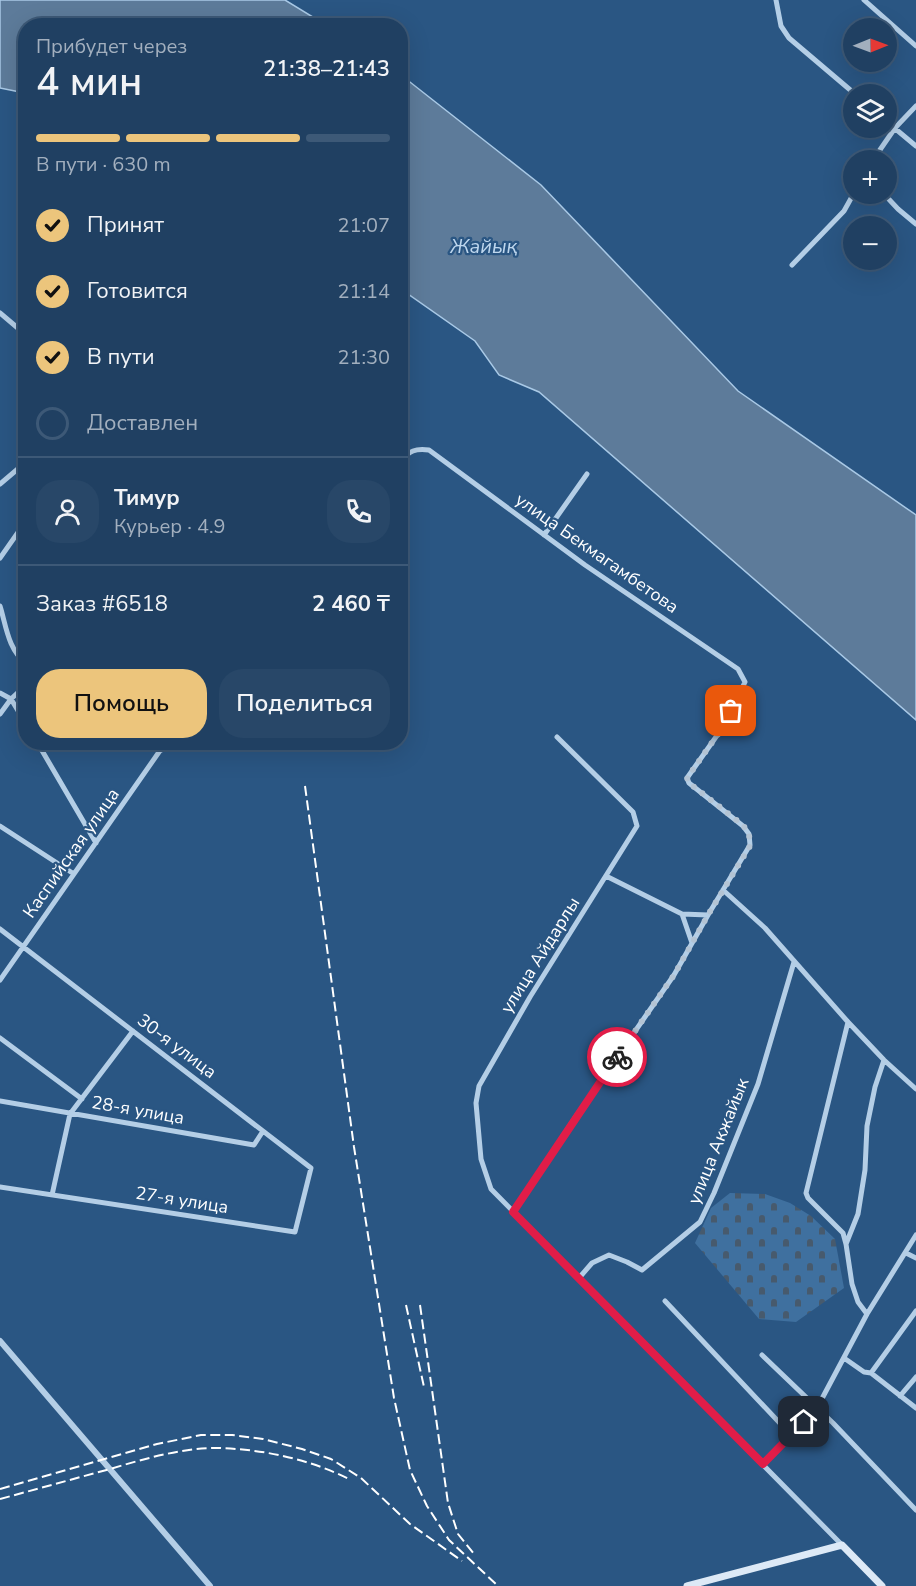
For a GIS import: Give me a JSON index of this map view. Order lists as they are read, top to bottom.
{
  "streets": {
    "street": [
      "улица Бекмагамбетова",
      "Каспийская улица",
      "улица Айдарлы",
      "30-я улица",
      "28-я улица",
      "улица Акжайык",
      "27-я улица"
    ]
  },
  "crossings": [
    ["Каспийская улица", "30-я улица"],
    ["улица Айдарлы", "улица Акжайык"],
    ["30-я улица", "28-я улица"],
    ["30-я улица", "27-я улица"]
  ],
  "water": ["Жайық"],
  "north": "right",
  "page": {
    "map_buttons": ["+", "−"],
    "heading": ["4 мин", "Прибудет через", "21:38–21:43"],
    "panel": [
      "Тимур",
      "Курьер · 4.9",
      "Заказ #6518",
      "2 460 ₸"
    ],
    "bar": "В пути · 630 m",
    "list": [
      ["Принят", "21:07"],
      ["Готовится", "21:14"],
      ["В пути", "21:30"],
      "Доставлен"
    ],
    "buttons": ["Помощь", "Поделиться"]
  }
}
